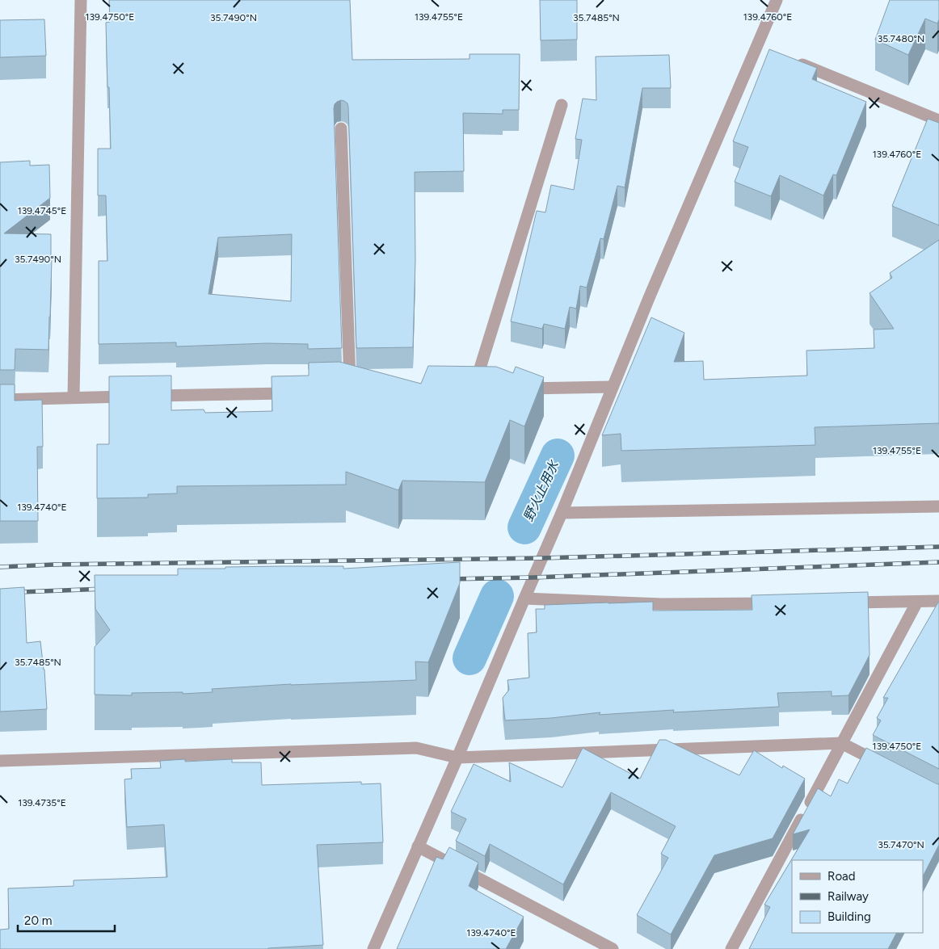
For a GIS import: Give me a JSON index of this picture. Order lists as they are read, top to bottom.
{
  "water": ["野火止用水"],
  "legend": ["Road", "Railway", "Building"],
  "scale_bar": "20 m",
  "coordinates": [
    "139.4750°E",
    "139.4755°E",
    "139.4760°E",
    "35.7490°N",
    "35.7485°N",
    "35.7480°N",
    "139.4745°E",
    "139.4740°E",
    "139.4735°E",
    "35.7470°N"
  ]
}
